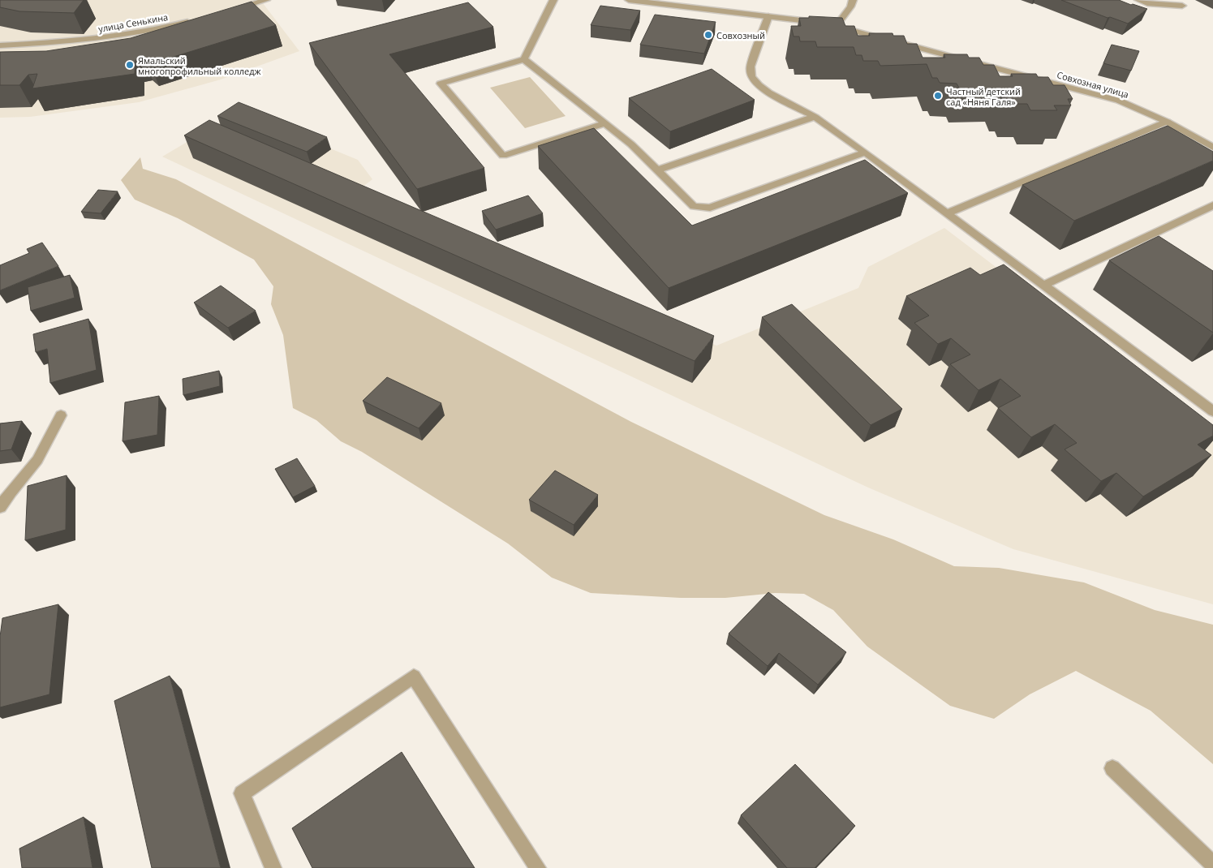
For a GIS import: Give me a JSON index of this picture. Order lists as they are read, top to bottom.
{
  "streets": {
    "street": ["улица Сенькина", "Совхозная улица"]
  },
  "places": ["Совхозный", "Ямальский многопрофильный колледж", "Частный детский сад «Няня Галя»"]
}
